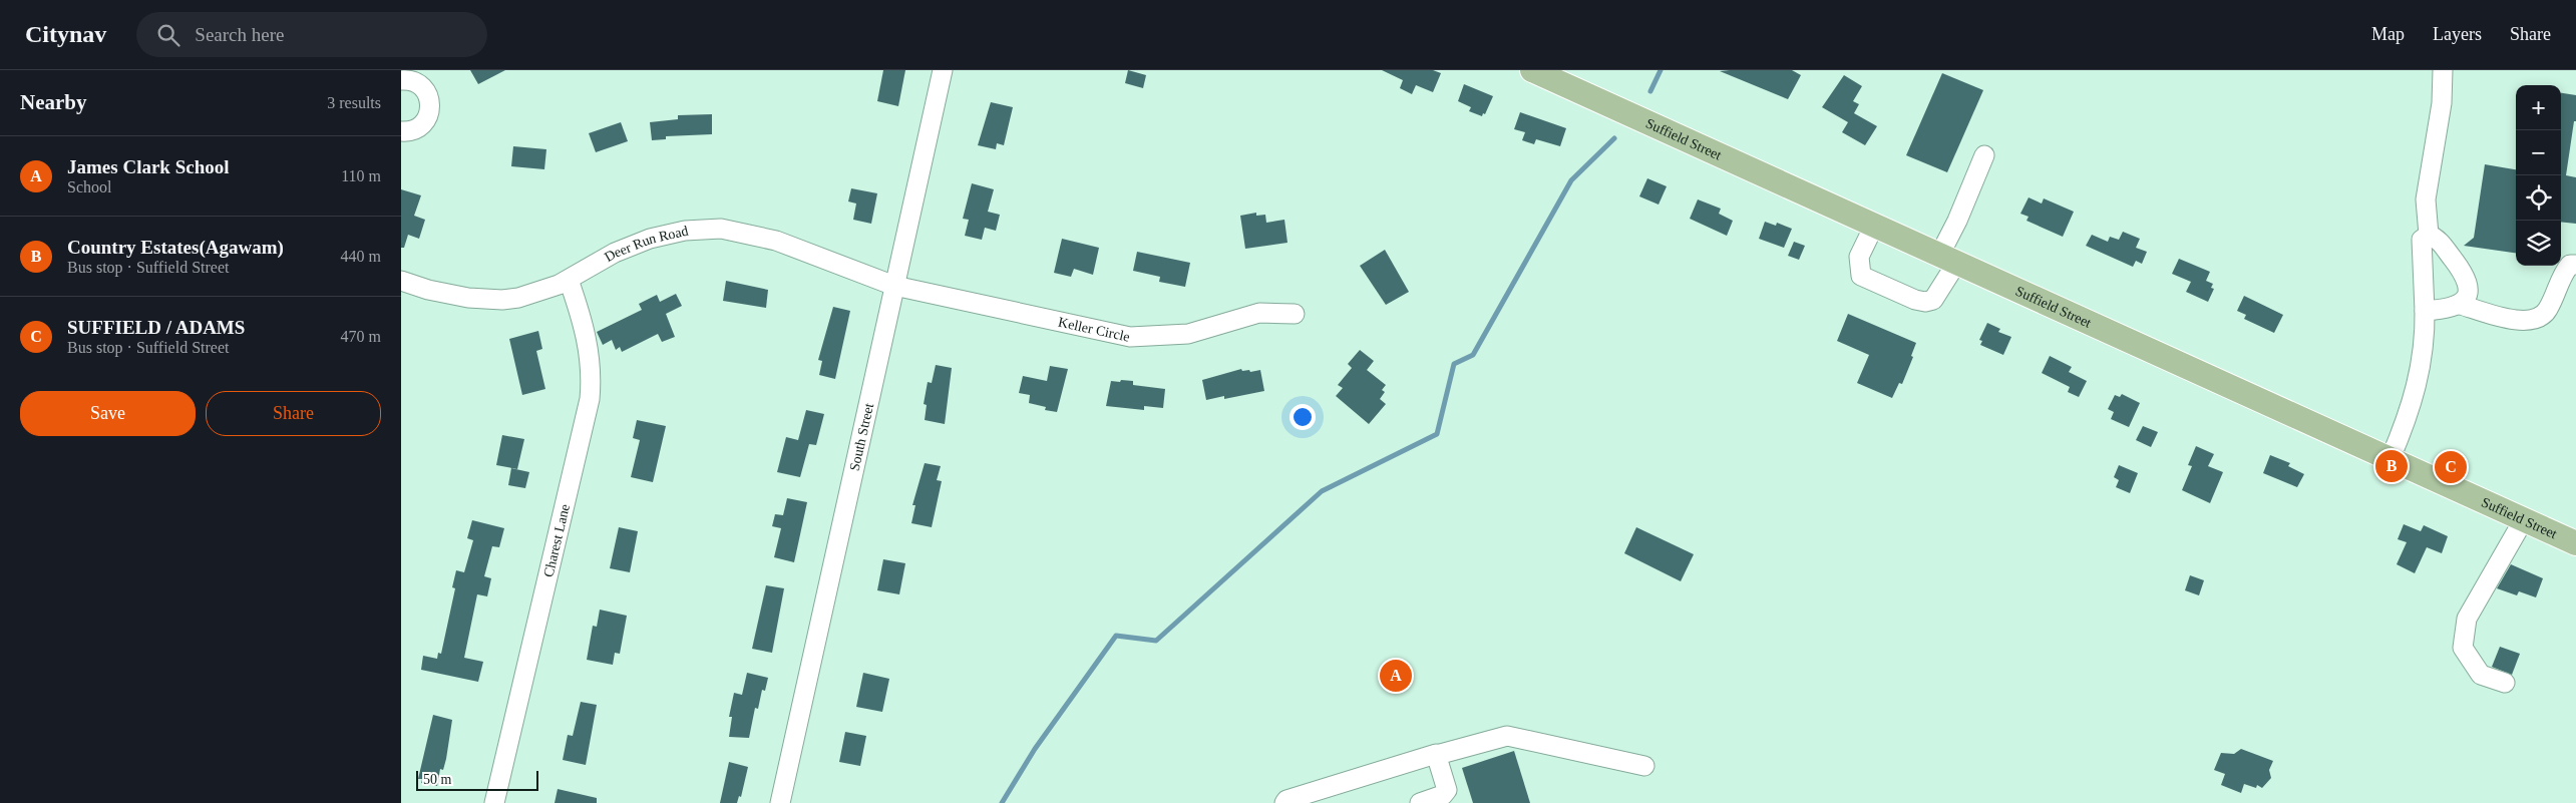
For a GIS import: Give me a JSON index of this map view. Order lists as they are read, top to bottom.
{
  "streets": {
    "main road": ["Suffield Street"],
    "street": [
      "Deer Run Road",
      "Keller Circle",
      "South Street",
      "Charest Lane"
    ]
  },
  "crossings": [
    ["Deer Run Road", "Keller Circle"],
    ["Deer Run Road", "South Street"],
    ["Deer Run Road", "Charest Lane"],
    ["Keller Circle", "South Street"]
  ],
  "scale_bar": "50 m",
  "page": {
    "header": "Citynav",
    "search": "Search here",
    "nav": ["Map", "Layers", "Share"],
    "heading": ["Nearby", "3 results"],
    "map_buttons": ["+", "−"],
    "list": [
      {
        "mark": "A",
        "name": "James Clark School",
        "note": "School",
        "value": "110 m"
      },
      {
        "mark": "B",
        "name": "Country Estates(Agawam)",
        "note": "Bus stop · Suffield Street",
        "value": "440 m"
      },
      {
        "mark": "C",
        "name": "SUFFIELD / ADAMS",
        "note": "Bus stop · Suffield Street",
        "value": "470 m"
      }
    ],
    "buttons": ["Save", "Share"],
    "pins": ["B", "C", "A"],
    "scale": "50 m"
  }
}
